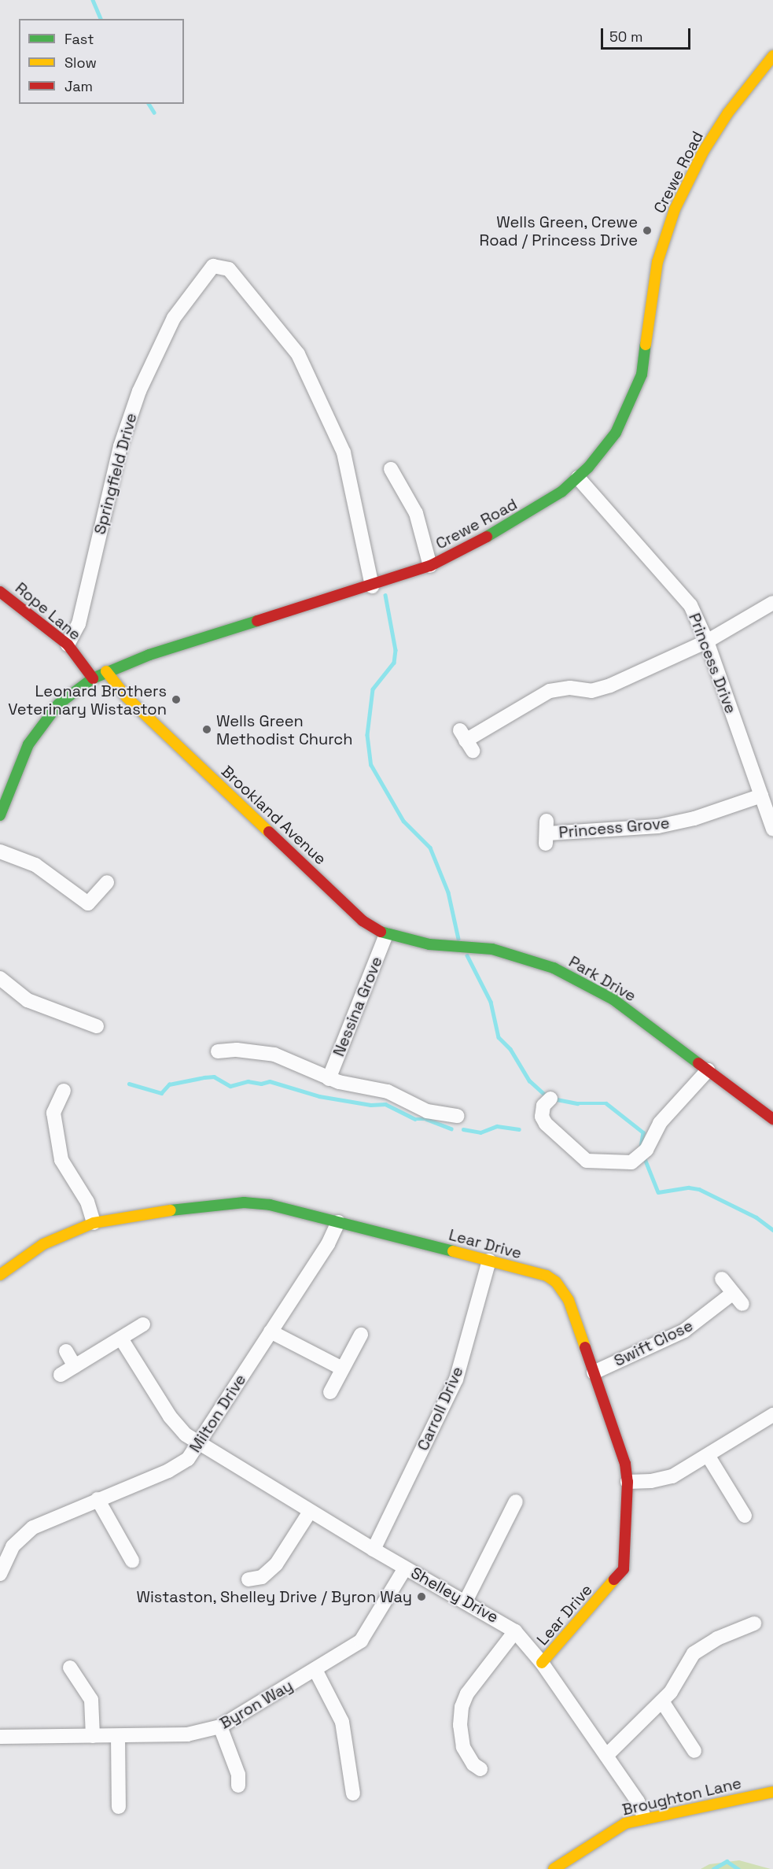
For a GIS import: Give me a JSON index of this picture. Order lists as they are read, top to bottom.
{
  "streets": {
    "street": [
      "Crewe Road",
      "Springfield Drive",
      "Rope Lane",
      "Princess Drive",
      "Brookland Avenue",
      "Princess Grove",
      "Park Drive",
      "Nessina Grove",
      "Lear Drive",
      "Swift Close",
      "Carroll Drive",
      "Milton Drive",
      "Shelley Drive",
      "Byron Way",
      "Broughton Lane"
    ]
  },
  "crossings": [
    ["Crewe Road", "Springfield Drive"],
    ["Crewe Road", "Rope Lane"],
    ["Crewe Road", "Princess Drive"],
    ["Crewe Road", "Brookland Avenue"],
    ["Springfield Drive", "Rope Lane"],
    ["Princess Drive", "Princess Grove"],
    ["Brookland Avenue", "Park Drive"],
    ["Brookland Avenue", "Nessina Grove"],
    ["Park Drive", "Nessina Grove"],
    ["Lear Drive", "Swift Close"],
    ["Lear Drive", "Carroll Drive"],
    ["Lear Drive", "Milton Drive"],
    ["Lear Drive", "Shelley Drive"],
    ["Carroll Drive", "Shelley Drive"],
    ["Milton Drive", "Shelley Drive"],
    ["Shelley Drive", "Byron Way"],
    ["Shelley Drive", "Broughton Lane"]
  ],
  "places": [
    "Wells Green, Crewe Road / Princess Drive",
    "Leonard Brothers Veterinary Wistaston",
    "Wells Green Methodist Church",
    "Wistaston, Shelley Drive / Byron Way"
  ],
  "legend": ["Fast", "Slow", "Jam"],
  "scale_bar": "50 m"
}
